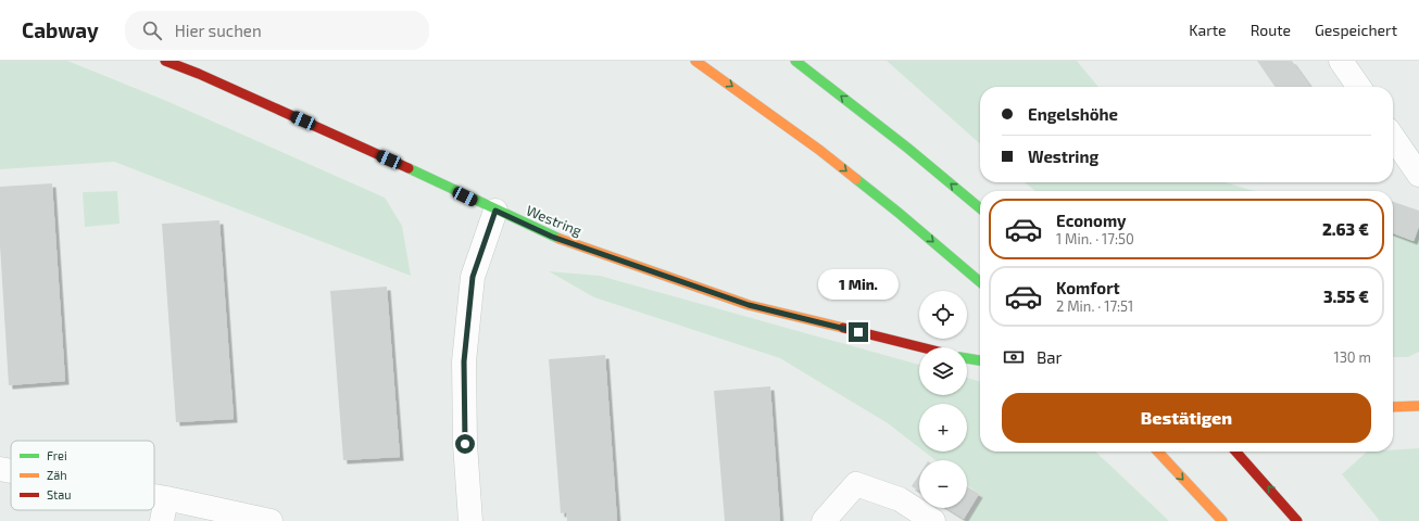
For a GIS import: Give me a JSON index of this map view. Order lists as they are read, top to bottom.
{
  "streets": {
    "main road": ["Westring"]
  },
  "legend": ["Frei", "Zäh", "Stau"],
  "page": {
    "header": "Cabway",
    "search": "Hier suchen",
    "nav": ["Karte", "Route", "Gespeichert"],
    "banner": ["Engelshöhe", "Westring"],
    "list": [
      {
        "name": "Economy",
        "note": "1 Min. · 17:50",
        "value": "2.63 €"
      },
      {
        "name": "Komfort",
        "note": "2 Min. · 17:51",
        "value": "3.55 €"
      }
    ],
    "bubble": "1 Min.",
    "map_buttons": ["+", "−"],
    "pay": ["Bar", "130 m"],
    "buttons": "Bestätigen"
  }
}
